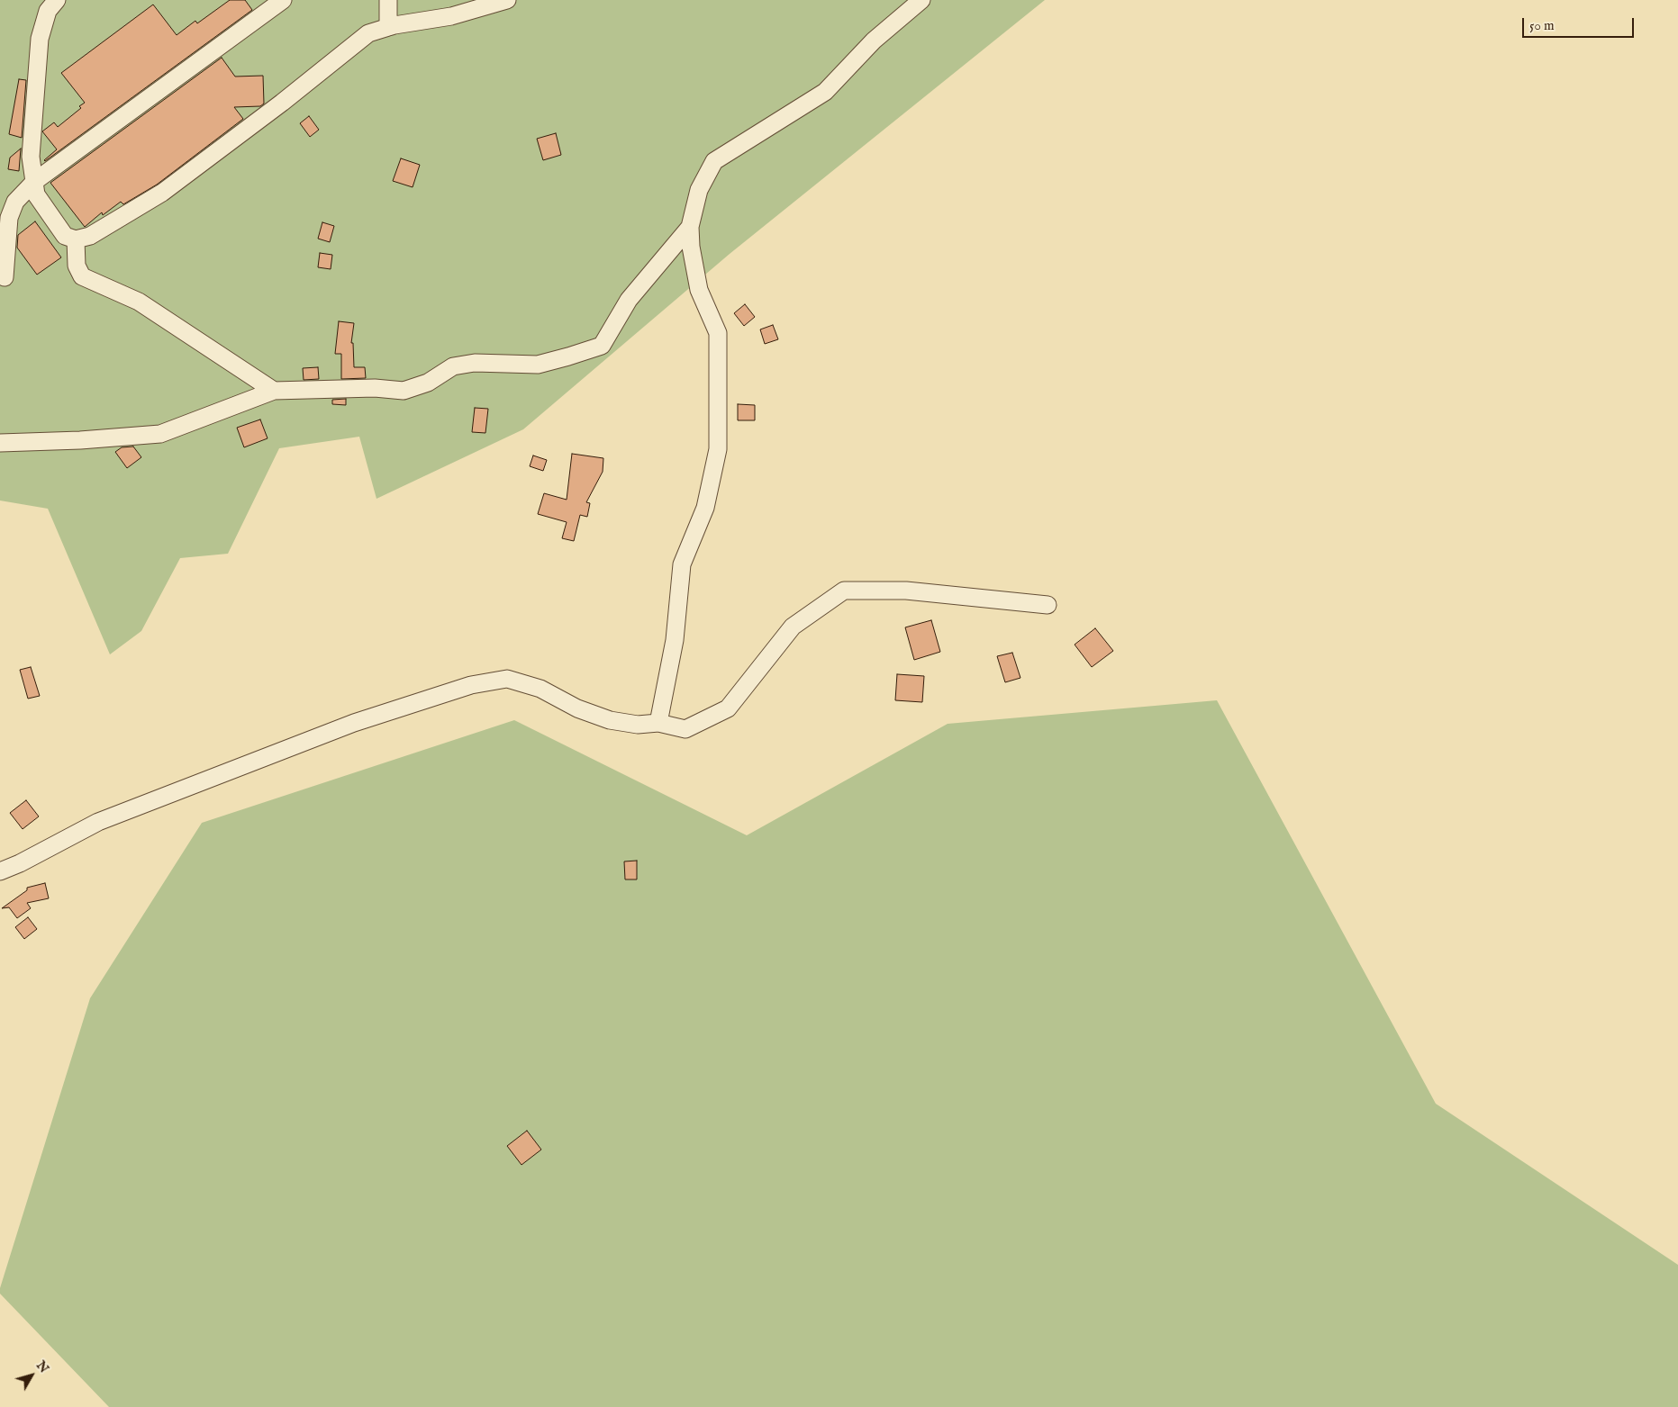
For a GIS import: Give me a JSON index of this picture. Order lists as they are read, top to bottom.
{
  "scale_bar": "50 m",
  "north": "top right"
}
